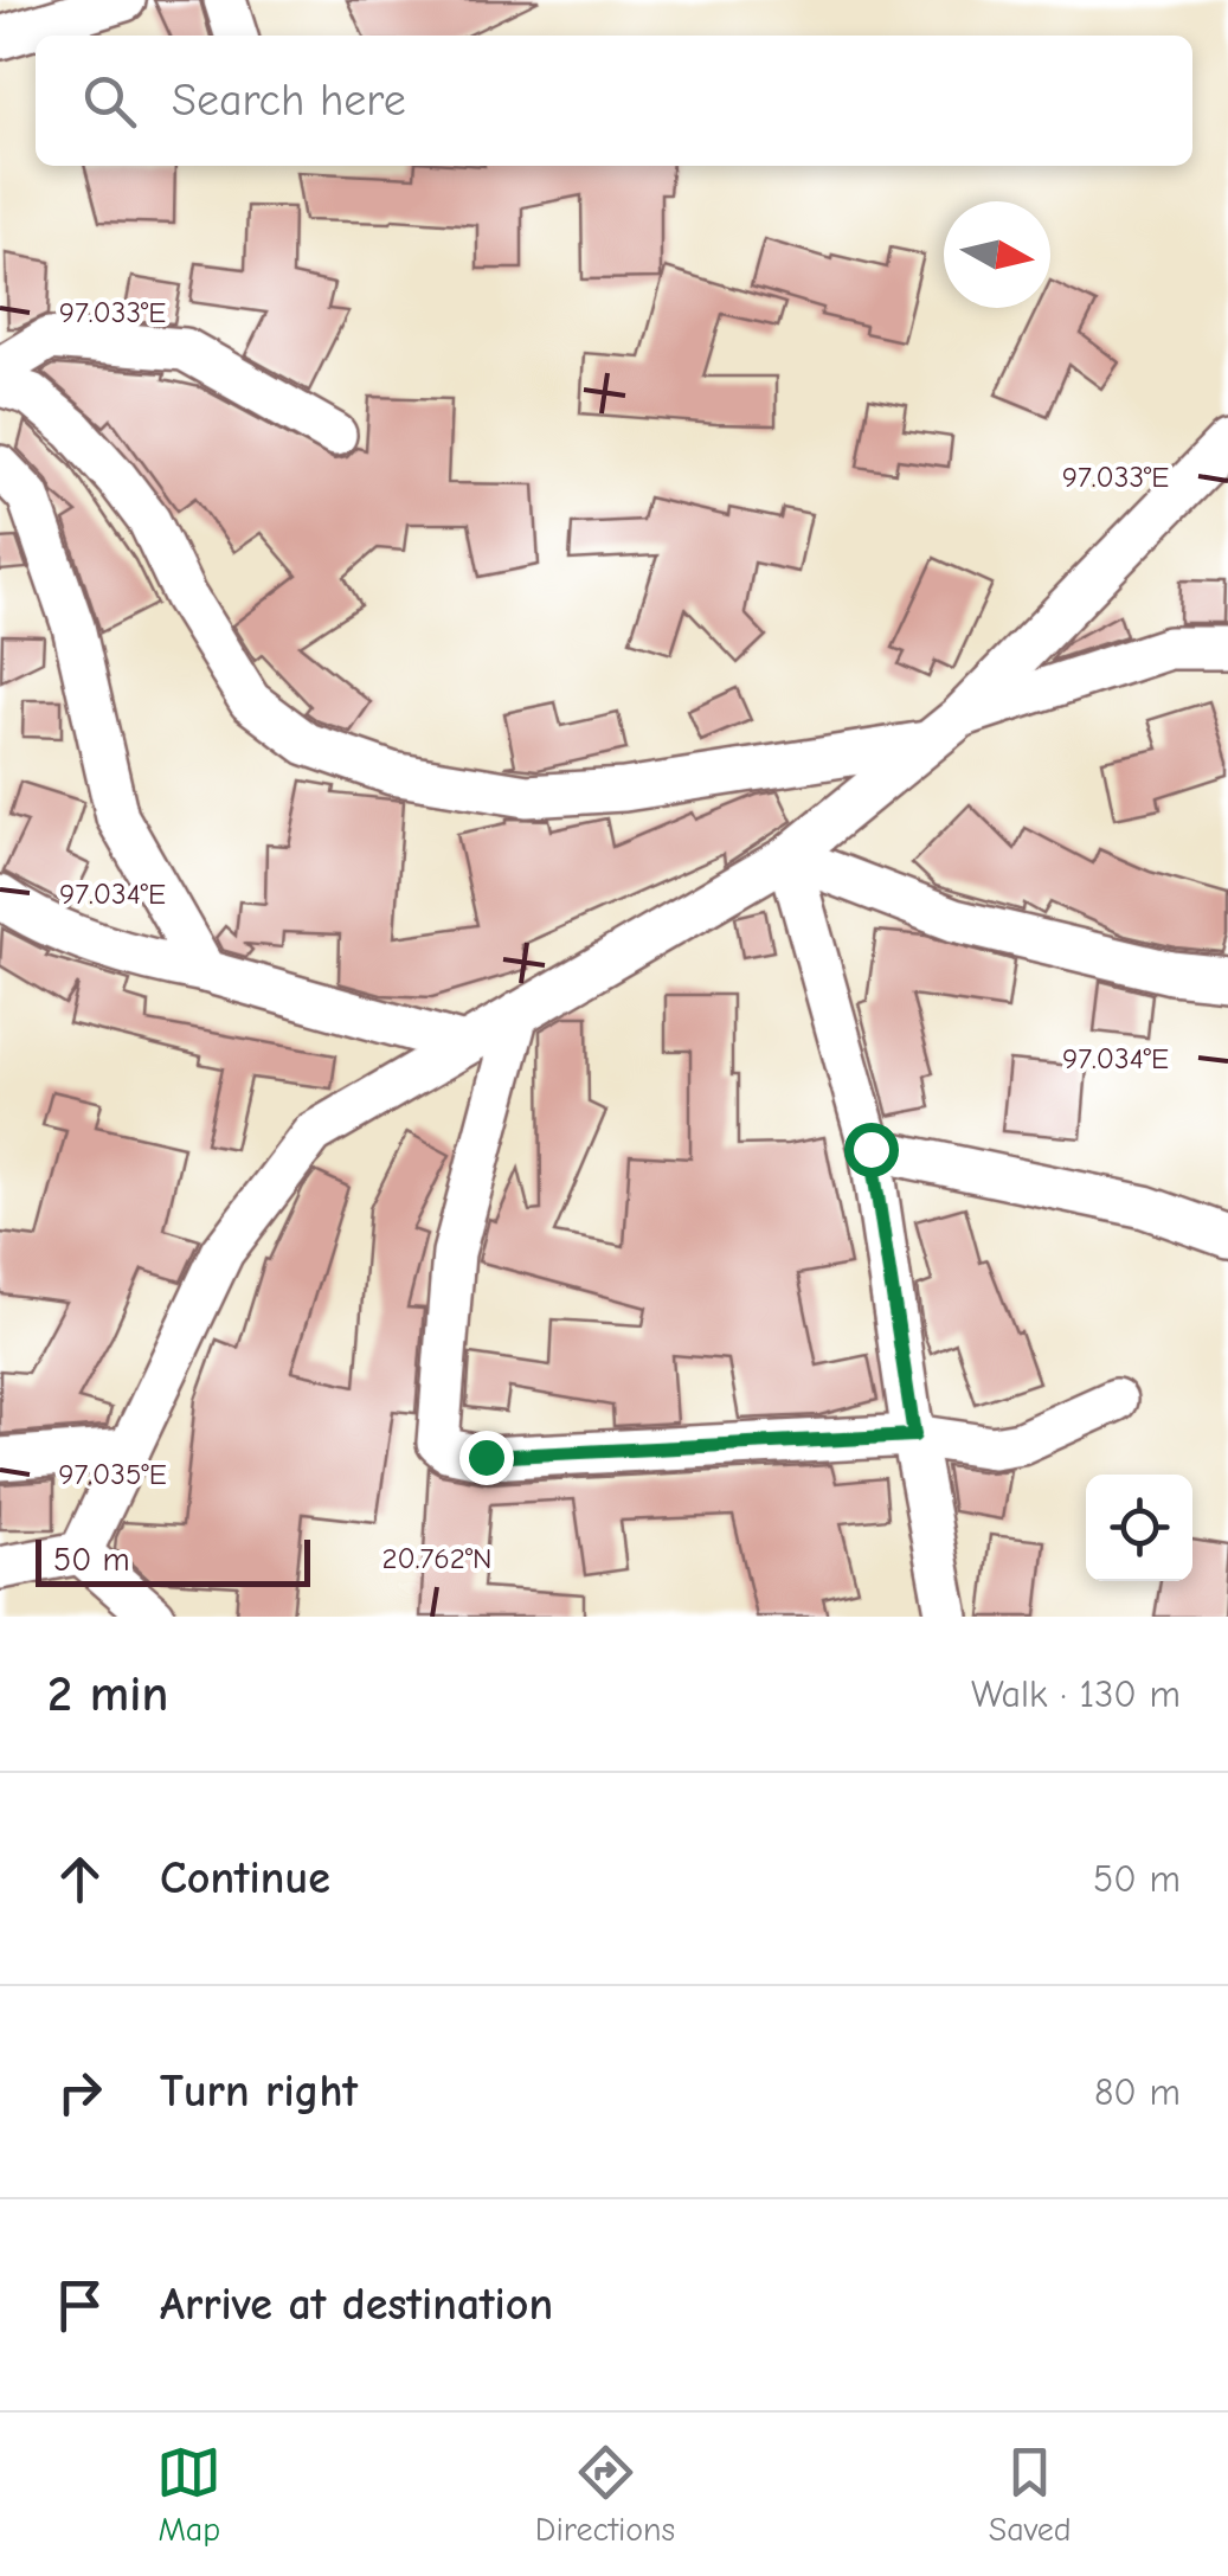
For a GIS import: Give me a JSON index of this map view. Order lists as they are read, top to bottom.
{
  "scale_bar": "50 m",
  "north": "right",
  "page": {
    "search": "Search here",
    "scale": "50 m",
    "heading": ["2 min", "Walk · 130 m"],
    "list": [
      ["Continue", "50 m"],
      ["Turn right", "80 m"],
      "Arrive at destination"
    ],
    "nav": ["Map", "Directions", "Saved"]
  },
  "coordinates": [
    "97.033°E",
    "97.034°E",
    "97.035°E",
    "20.762°N"
  ]
}
